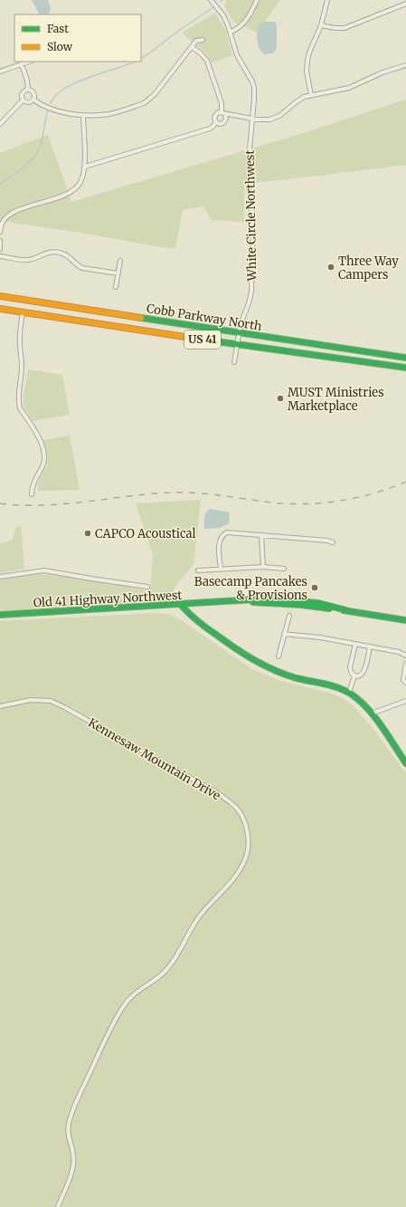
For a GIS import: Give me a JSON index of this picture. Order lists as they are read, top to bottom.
{
  "streets": {
    "main road": ["Cobb Parkway North", "US 41", "Old 41 Highway Northwest"],
    "street": ["White Circle Northwest", "Kennesaw Mountain Drive"]
  },
  "crossings": [
    ["White Circle Northwest", "Cobb Parkway North"]
  ],
  "places": [
    "Three Way Campers",
    "MUST Ministries Marketplace",
    "CAPCO Acoustical",
    "Basecamp Pancakes & Provisions"
  ],
  "legend": ["Fast", "Slow"]
}
